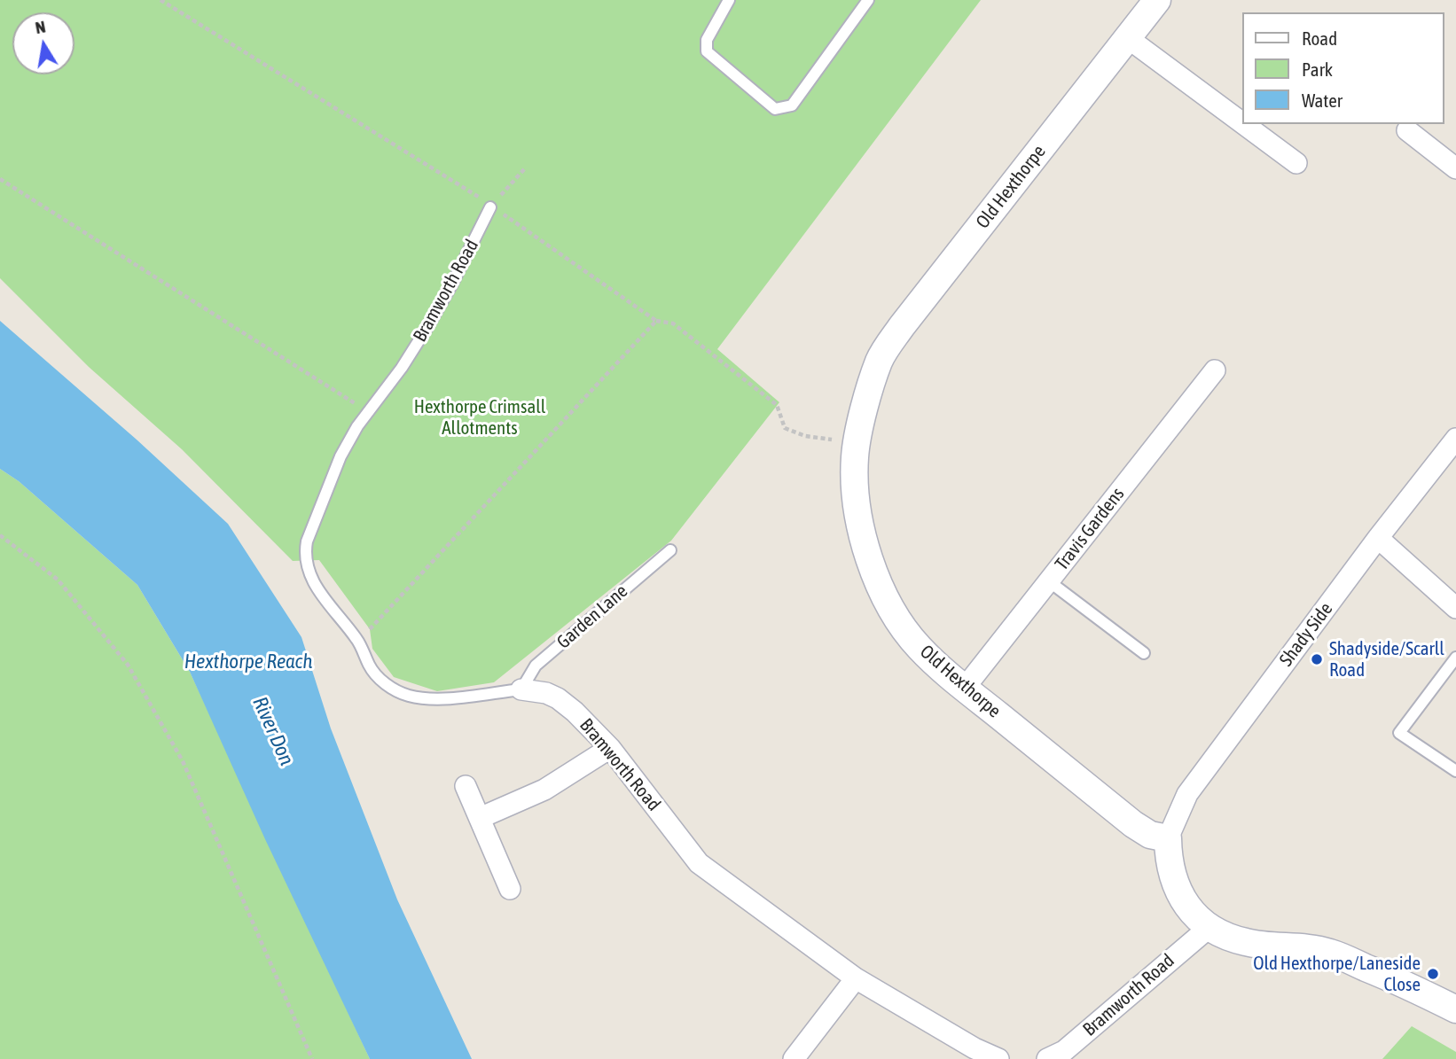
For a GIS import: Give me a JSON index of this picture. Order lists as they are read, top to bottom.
{
  "streets": {
    "street": [
      "Old Hexthorpe",
      "Bramworth Road",
      "Travis Gardens",
      "Shady Side"
    ],
    "lane": ["Garden Lane"]
  },
  "crossings": [
    ["Old Hexthorpe", "Travis Gardens"],
    ["Old Hexthorpe", "Shady Side"],
    ["Bramworth Road", "Garden Lane"]
  ],
  "water": ["Hexthorpe Reach", "River Don"],
  "parks": ["Hexthorpe Crimsall Allotments"],
  "places": ["Shadyside/Scarll Road", "Old Hexthorpe/Laneside Close"],
  "legend": ["Road", "Park", "Water"],
  "north": "top"
}
